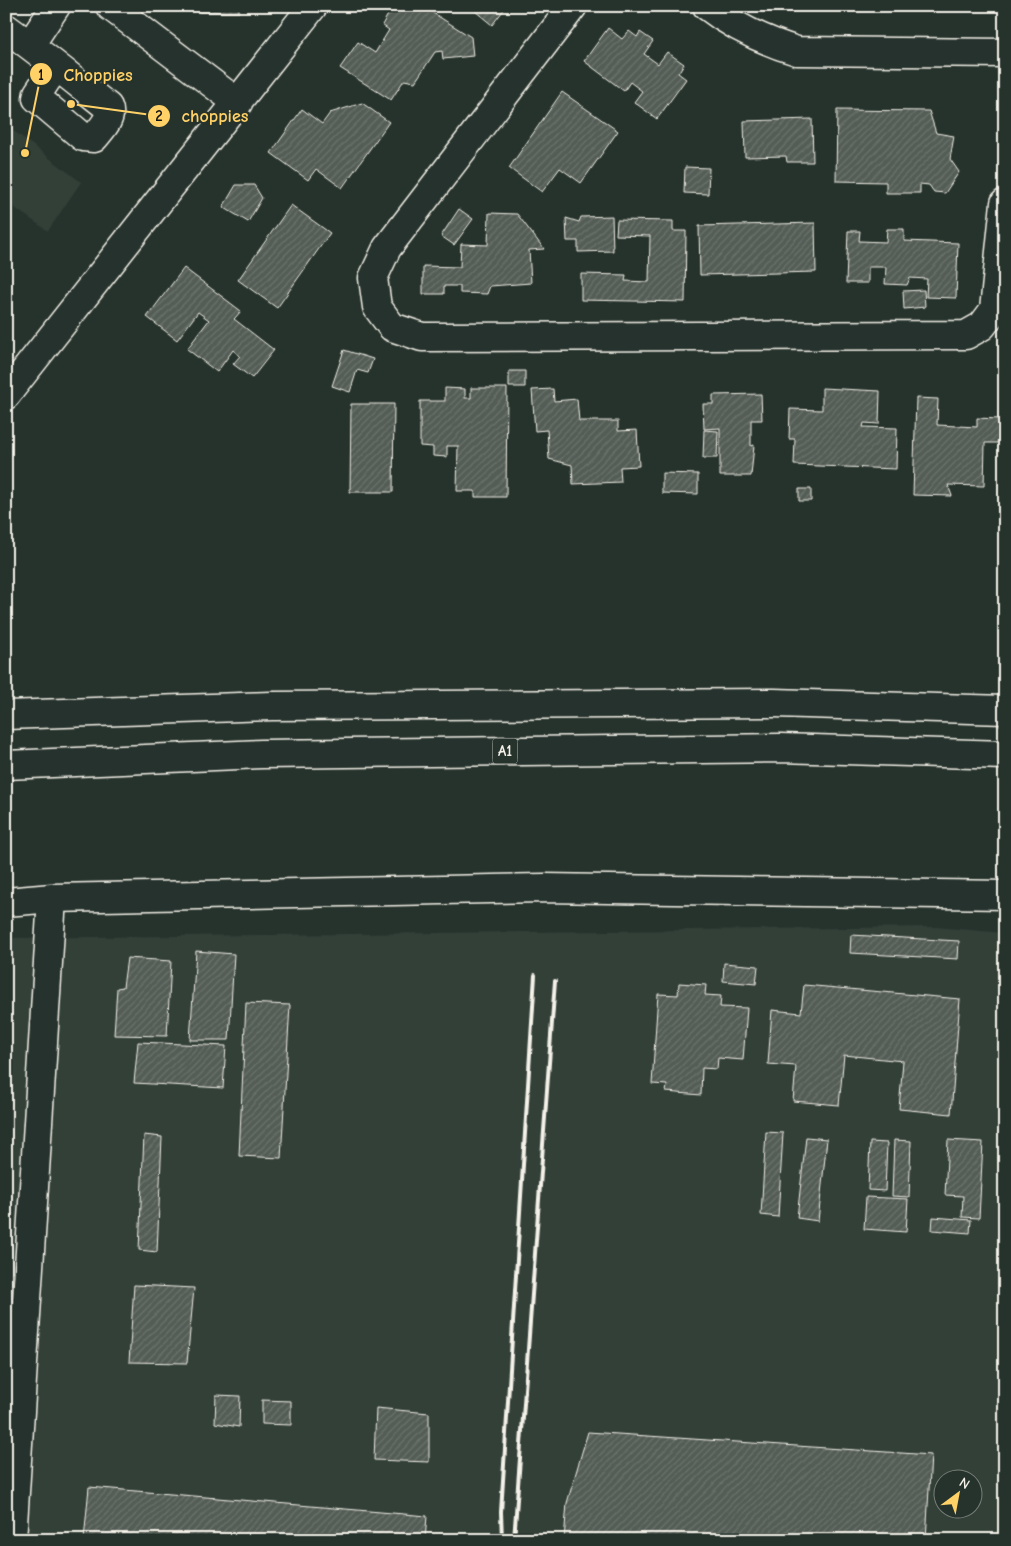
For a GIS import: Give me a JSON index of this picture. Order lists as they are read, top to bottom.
{
  "streets": {
    "main road": ["A1"]
  },
  "places": ["choppies", "Choppies"],
  "north": "top right"
}
